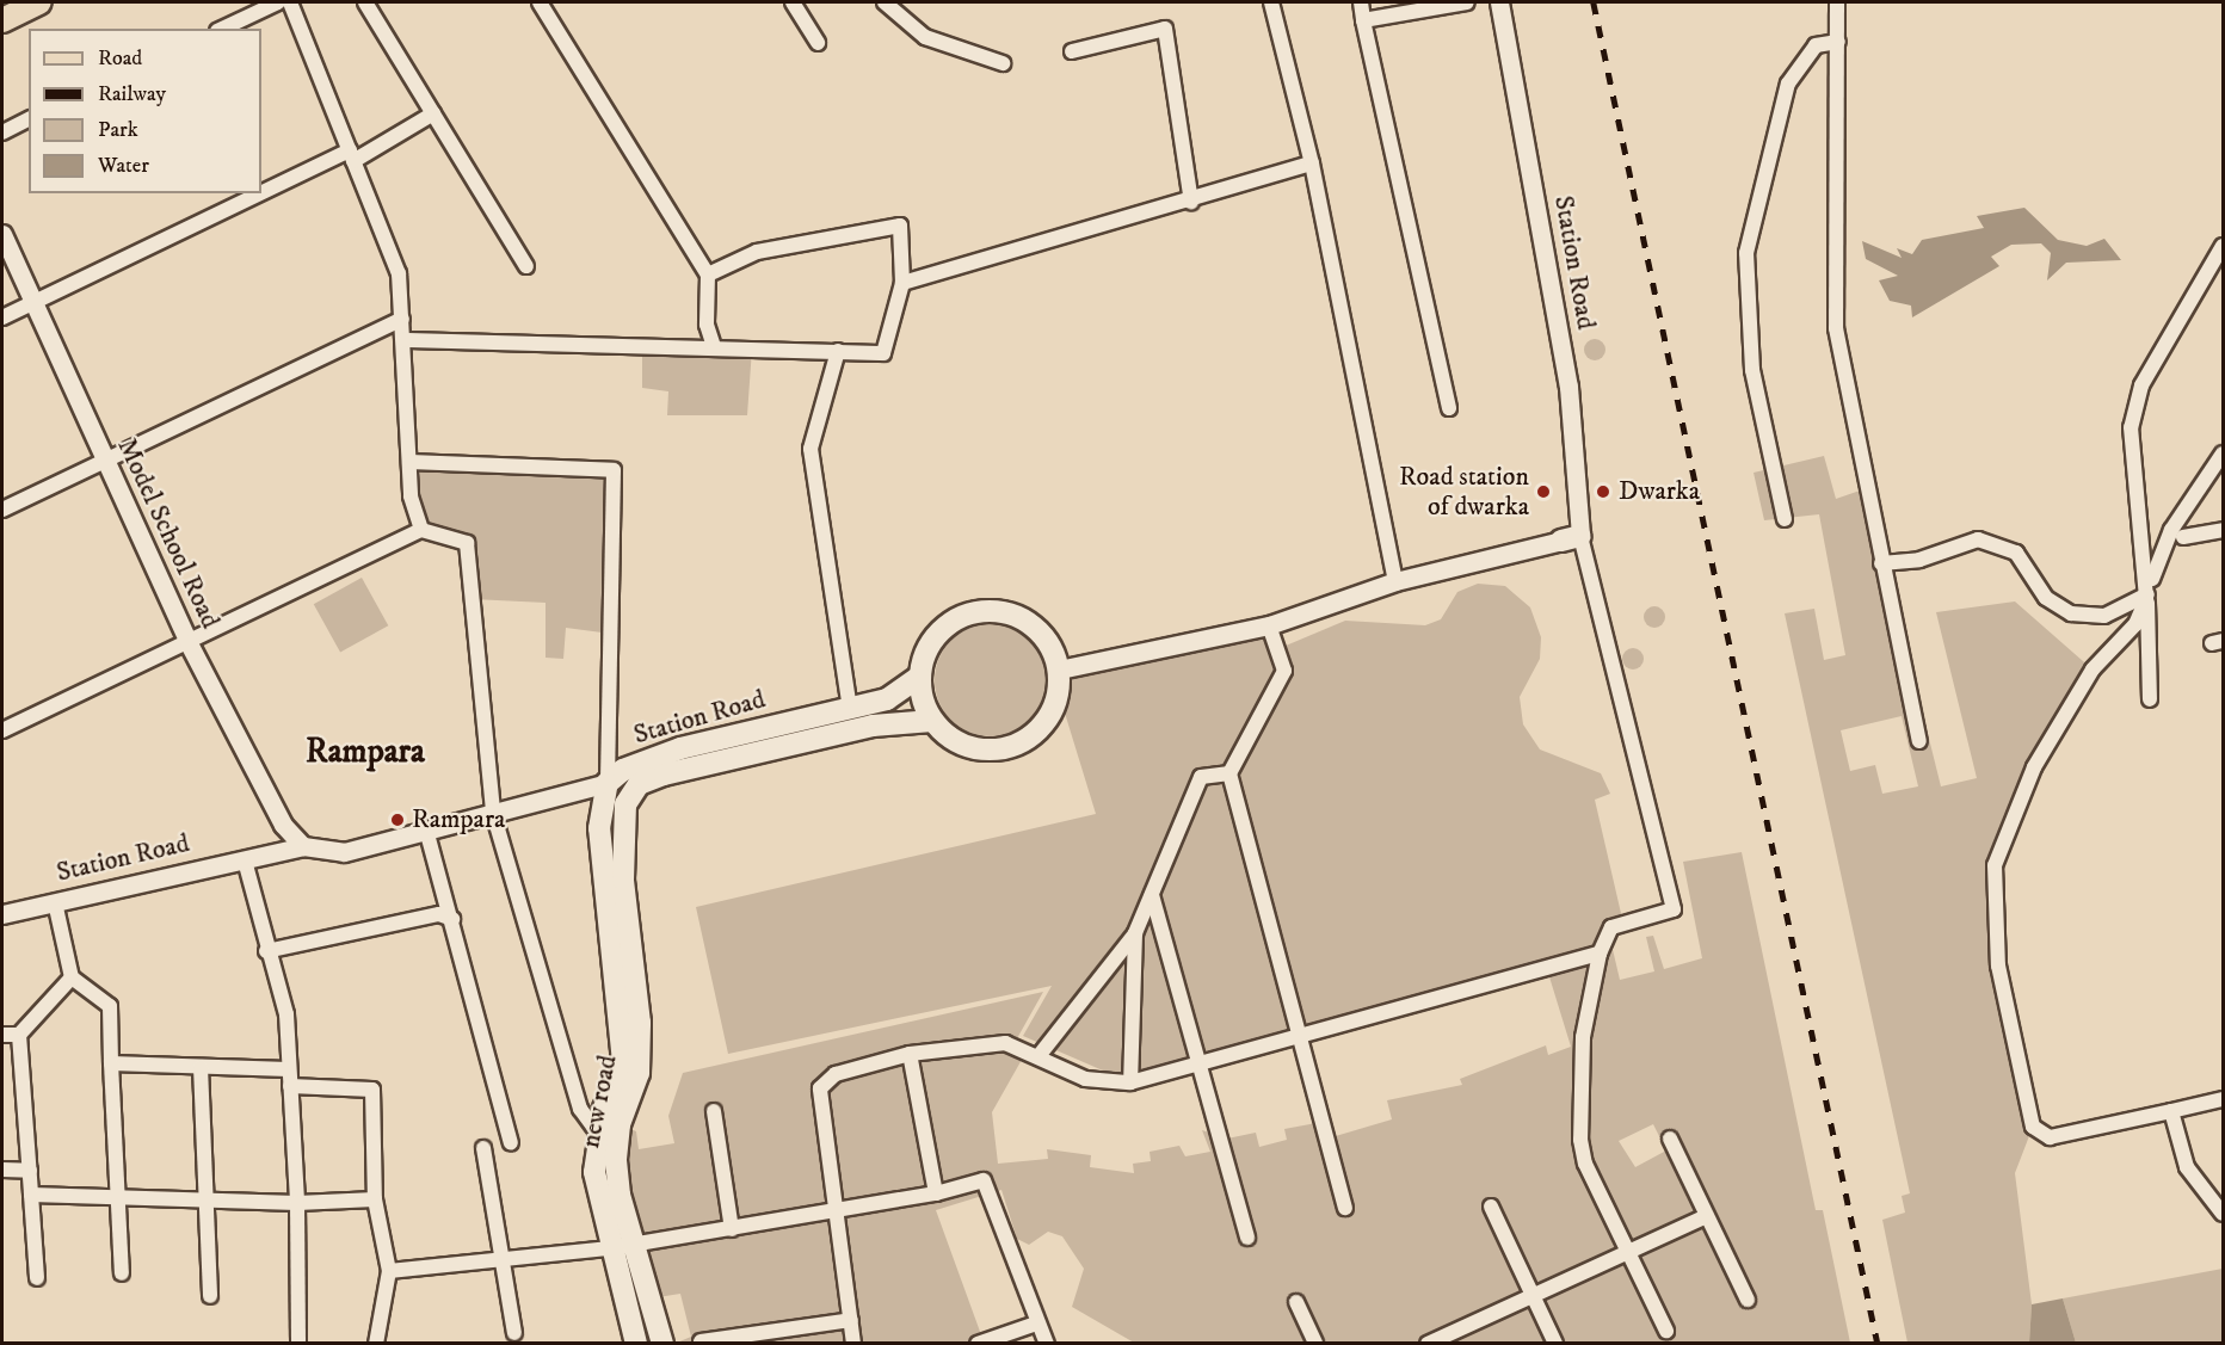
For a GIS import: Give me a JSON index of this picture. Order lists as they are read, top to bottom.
{
  "streets": {
    "main road": ["Station Road", "new road"],
    "street": ["Model School Road"]
  },
  "crossings": [
    ["Station Road", "Model School Road"],
    ["Station Road", "new road"]
  ],
  "districts": ["Rampara"],
  "places": ["Road station of dwarka", "Dwarka", "Rampara"],
  "legend": [
    "Road",
    "Railway",
    "Park",
    "Water"
  ]
}
